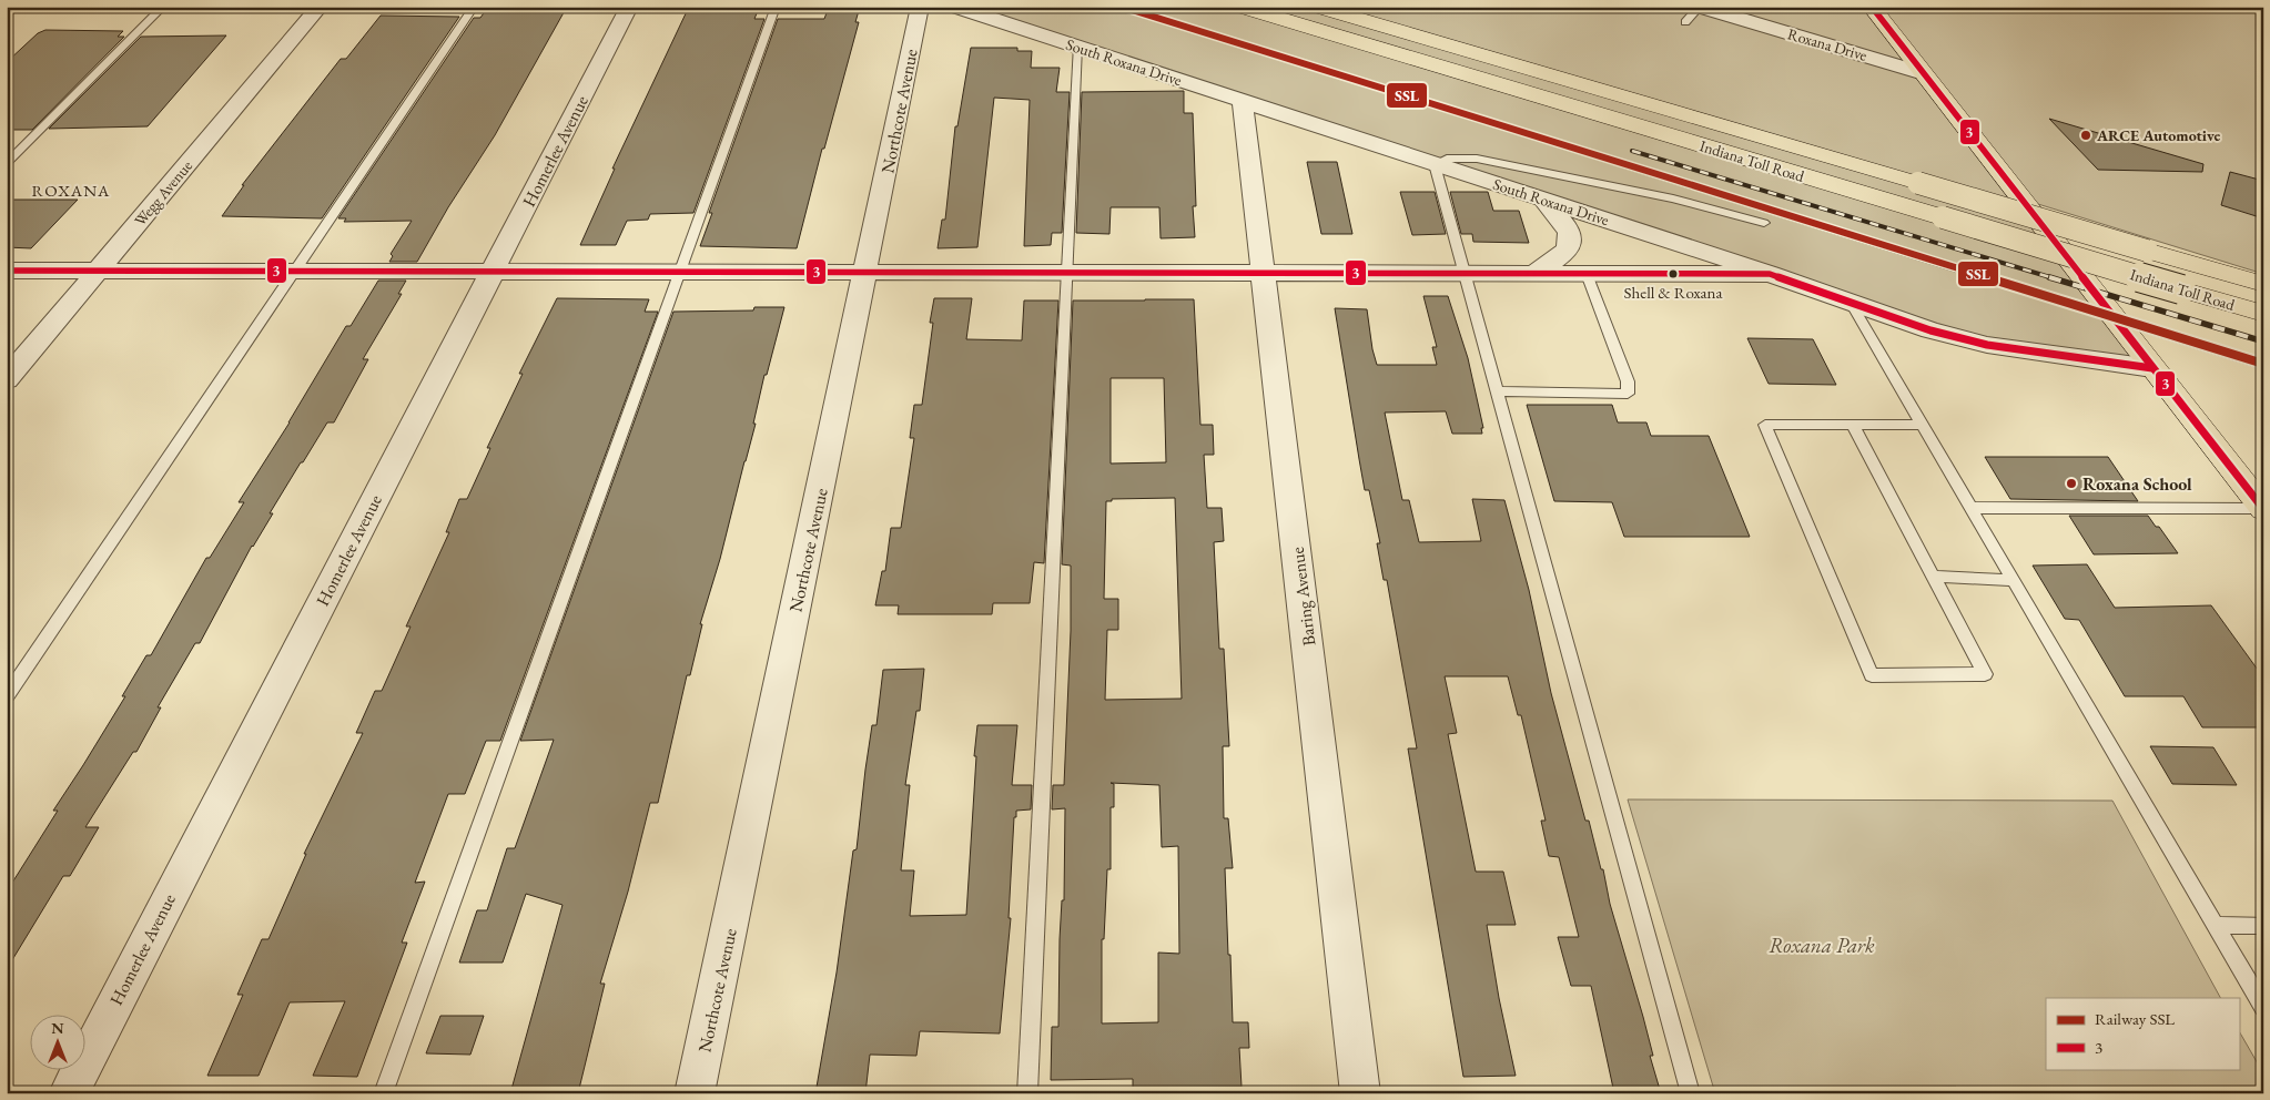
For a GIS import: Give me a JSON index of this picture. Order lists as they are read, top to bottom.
{
  "streets": {
    "main road": ["Indiana Toll Road"],
    "street": [
      "Roxana Drive",
      "South Roxana Drive",
      "Northcote Avenue",
      "Homerlee Avenue",
      "Wegg Avenue",
      "Baring Avenue"
    ]
  },
  "crossings": [
    ["South Roxana Drive", "Baring Avenue"]
  ],
  "districts": ["ROXANA"],
  "parks": ["Roxana Park"],
  "places": ["ARCE Automotive", "Shell & Roxana", "Roxana School"],
  "lines": ["rail line SSL", "transit line 3"],
  "legend": ["Railway SSL", "3"],
  "north": "top"
}
